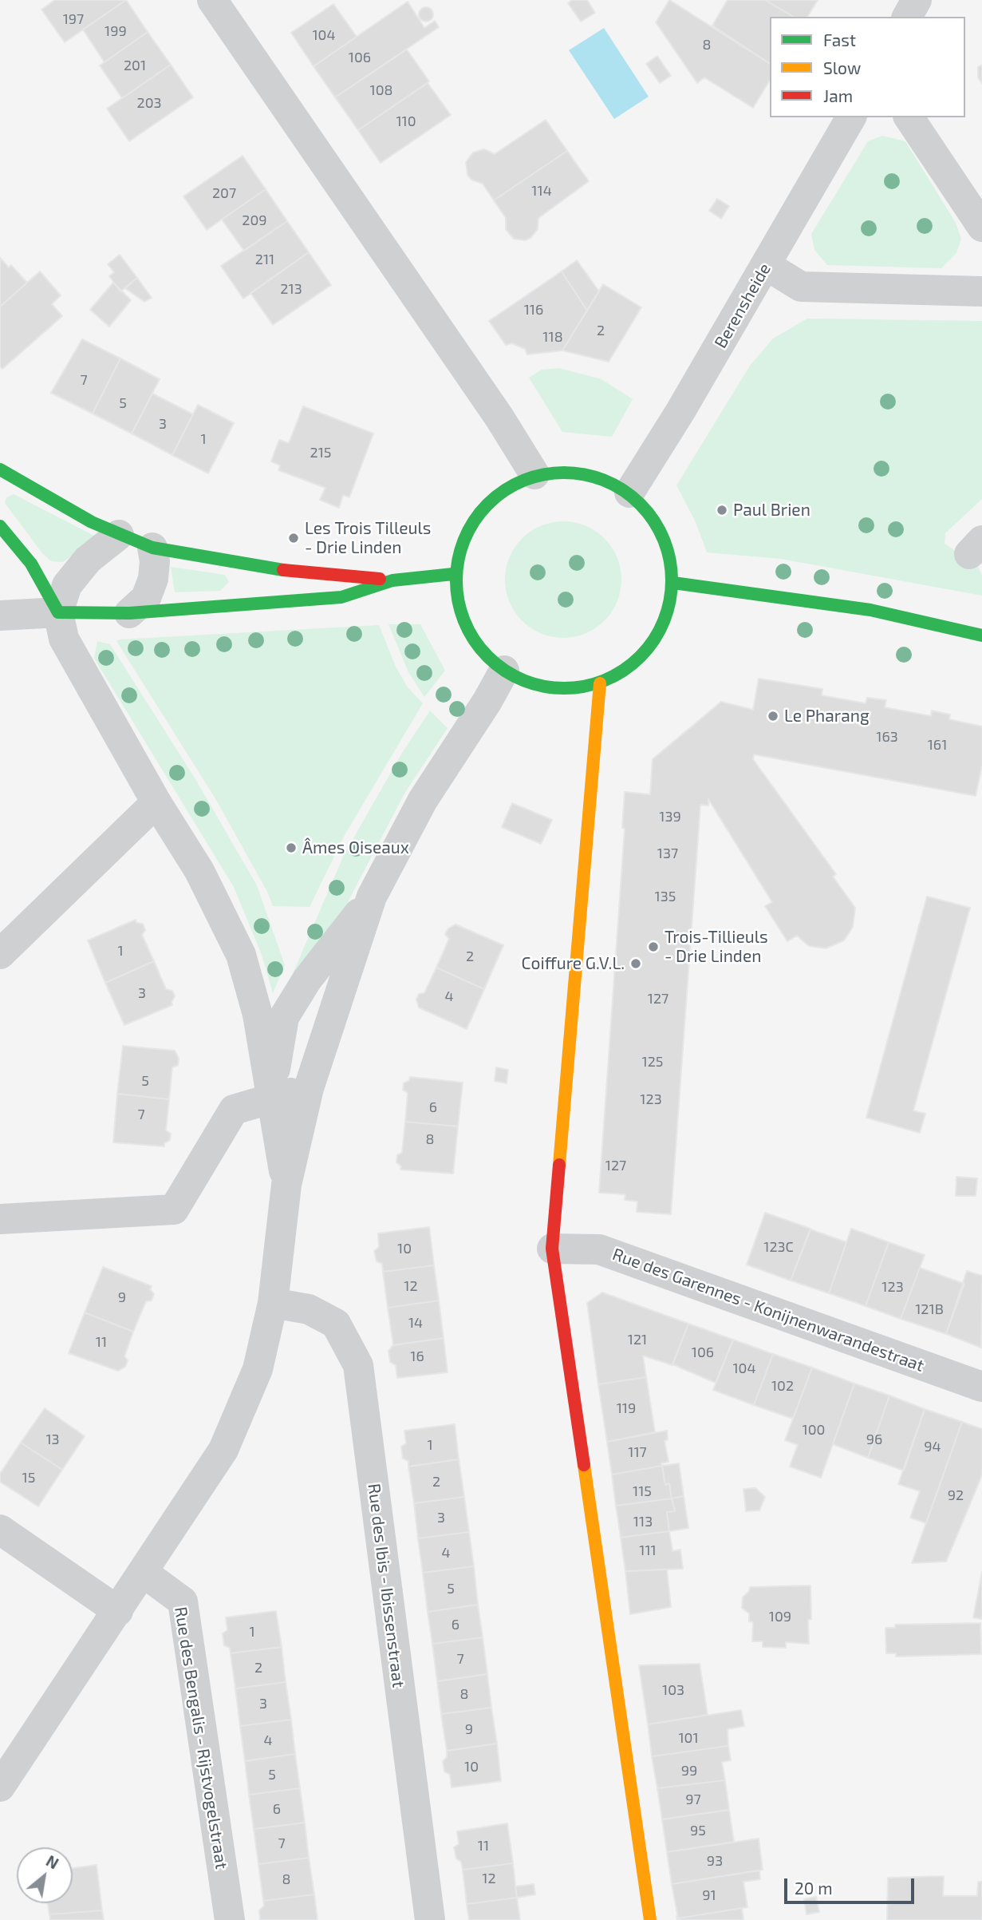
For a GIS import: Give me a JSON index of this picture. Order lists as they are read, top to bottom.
{
  "streets": {
    "street": [
      "Berensheide",
      "Rue des Garennes - Konijnenwarandestraat",
      "Rue des Ibis - Ibissenstraat",
      "Rue des Bengalis - Rijstvogelstraat"
    ]
  },
  "places": [
    "Paul Brien",
    "Les Trois Tilleuls - Drie Linden",
    "Le Pharang",
    "Âmes Oiseaux",
    "Trois-Tillieuls - Drie Linden",
    "Coiffure G.V.L."
  ],
  "house_numbers": [
    "197",
    "199",
    "104",
    "8",
    "106",
    "201",
    "108",
    "203",
    "110",
    "114",
    "207",
    "209",
    "211",
    "213",
    "116",
    "2",
    "118",
    "7",
    "5",
    "3",
    "1",
    "215",
    "163",
    "161",
    "139",
    "137",
    "135",
    "1",
    "2",
    "3",
    "4",
    "127",
    "125",
    "5",
    "123",
    "6",
    "7",
    "8",
    "127",
    "123C",
    "10",
    "12",
    "123",
    "9",
    "121B",
    "14",
    "121",
    "11",
    "106",
    "16",
    "104",
    "102",
    "119",
    "100",
    "13",
    "96",
    "1",
    "94",
    "117",
    "15",
    "2",
    "115",
    "92",
    "3",
    "113",
    "111",
    "4",
    "5",
    "109",
    "6",
    "1",
    "7",
    "2",
    "103",
    "8",
    "3",
    "9",
    "101",
    "4",
    "10",
    "99",
    "5",
    "97",
    "6",
    "95",
    "7",
    "11",
    "93",
    "12",
    "8",
    "91"
  ],
  "legend": ["Fast", "Slow", "Jam"],
  "scale_bar": "20 m",
  "north": "top right"
}
